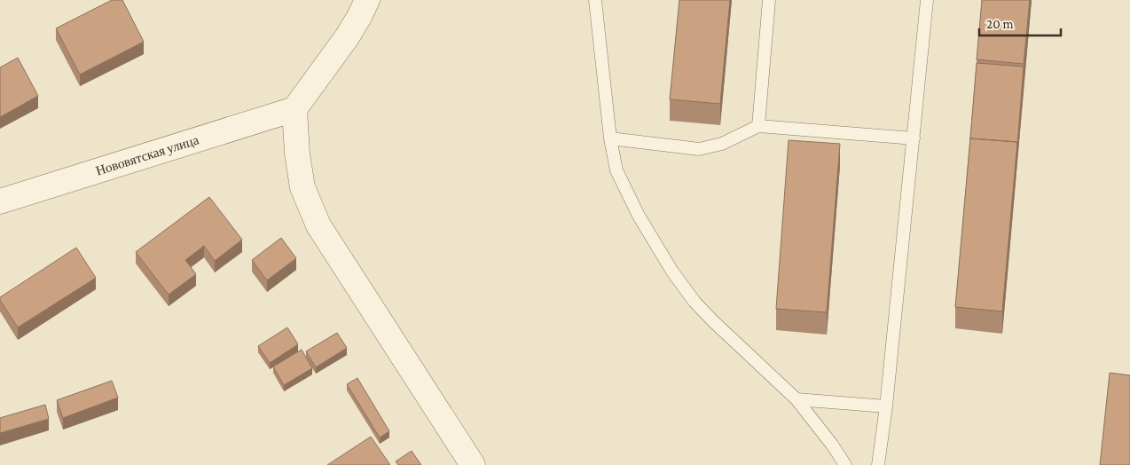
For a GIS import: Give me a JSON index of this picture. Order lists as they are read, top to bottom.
{
  "streets": {
    "street": ["Нововятская улица"]
  },
  "scale_bar": "20 m"
}
